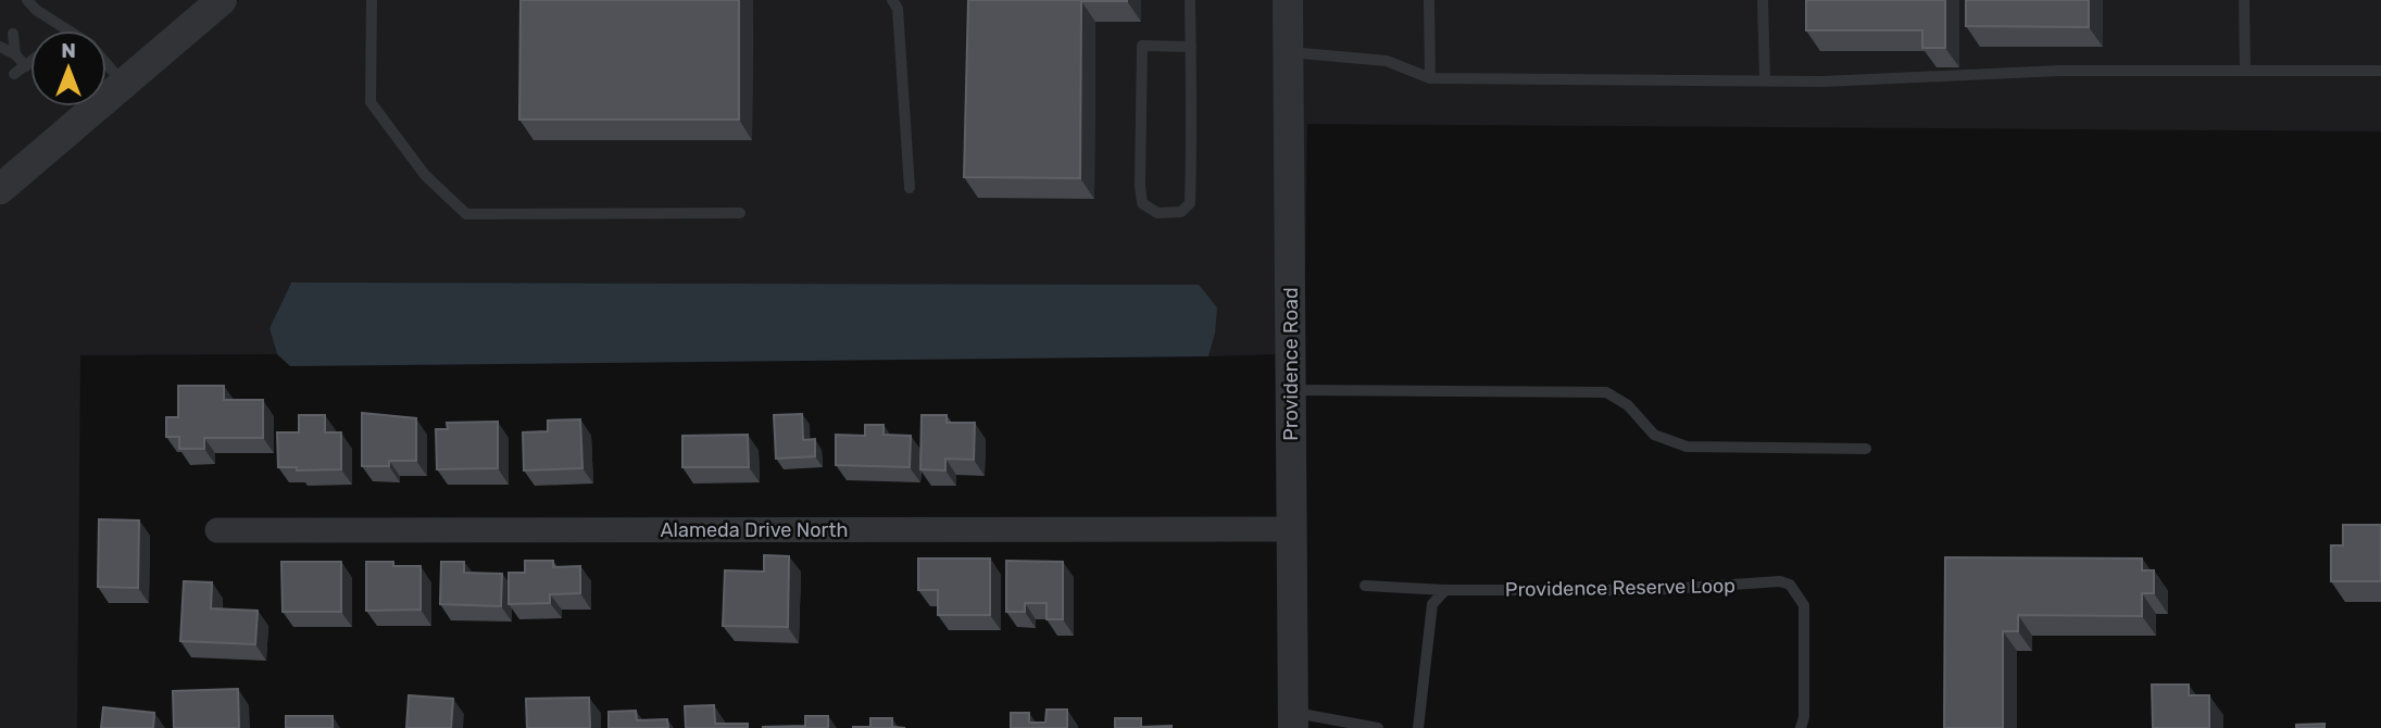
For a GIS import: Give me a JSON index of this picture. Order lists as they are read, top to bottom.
{
  "streets": {
    "street": ["Providence Road", "Alameda Drive North"],
    "lane": ["Providence Reserve Loop"]
  },
  "crossings": [
    ["Providence Road", "Alameda Drive North"]
  ],
  "north": "top"
}
